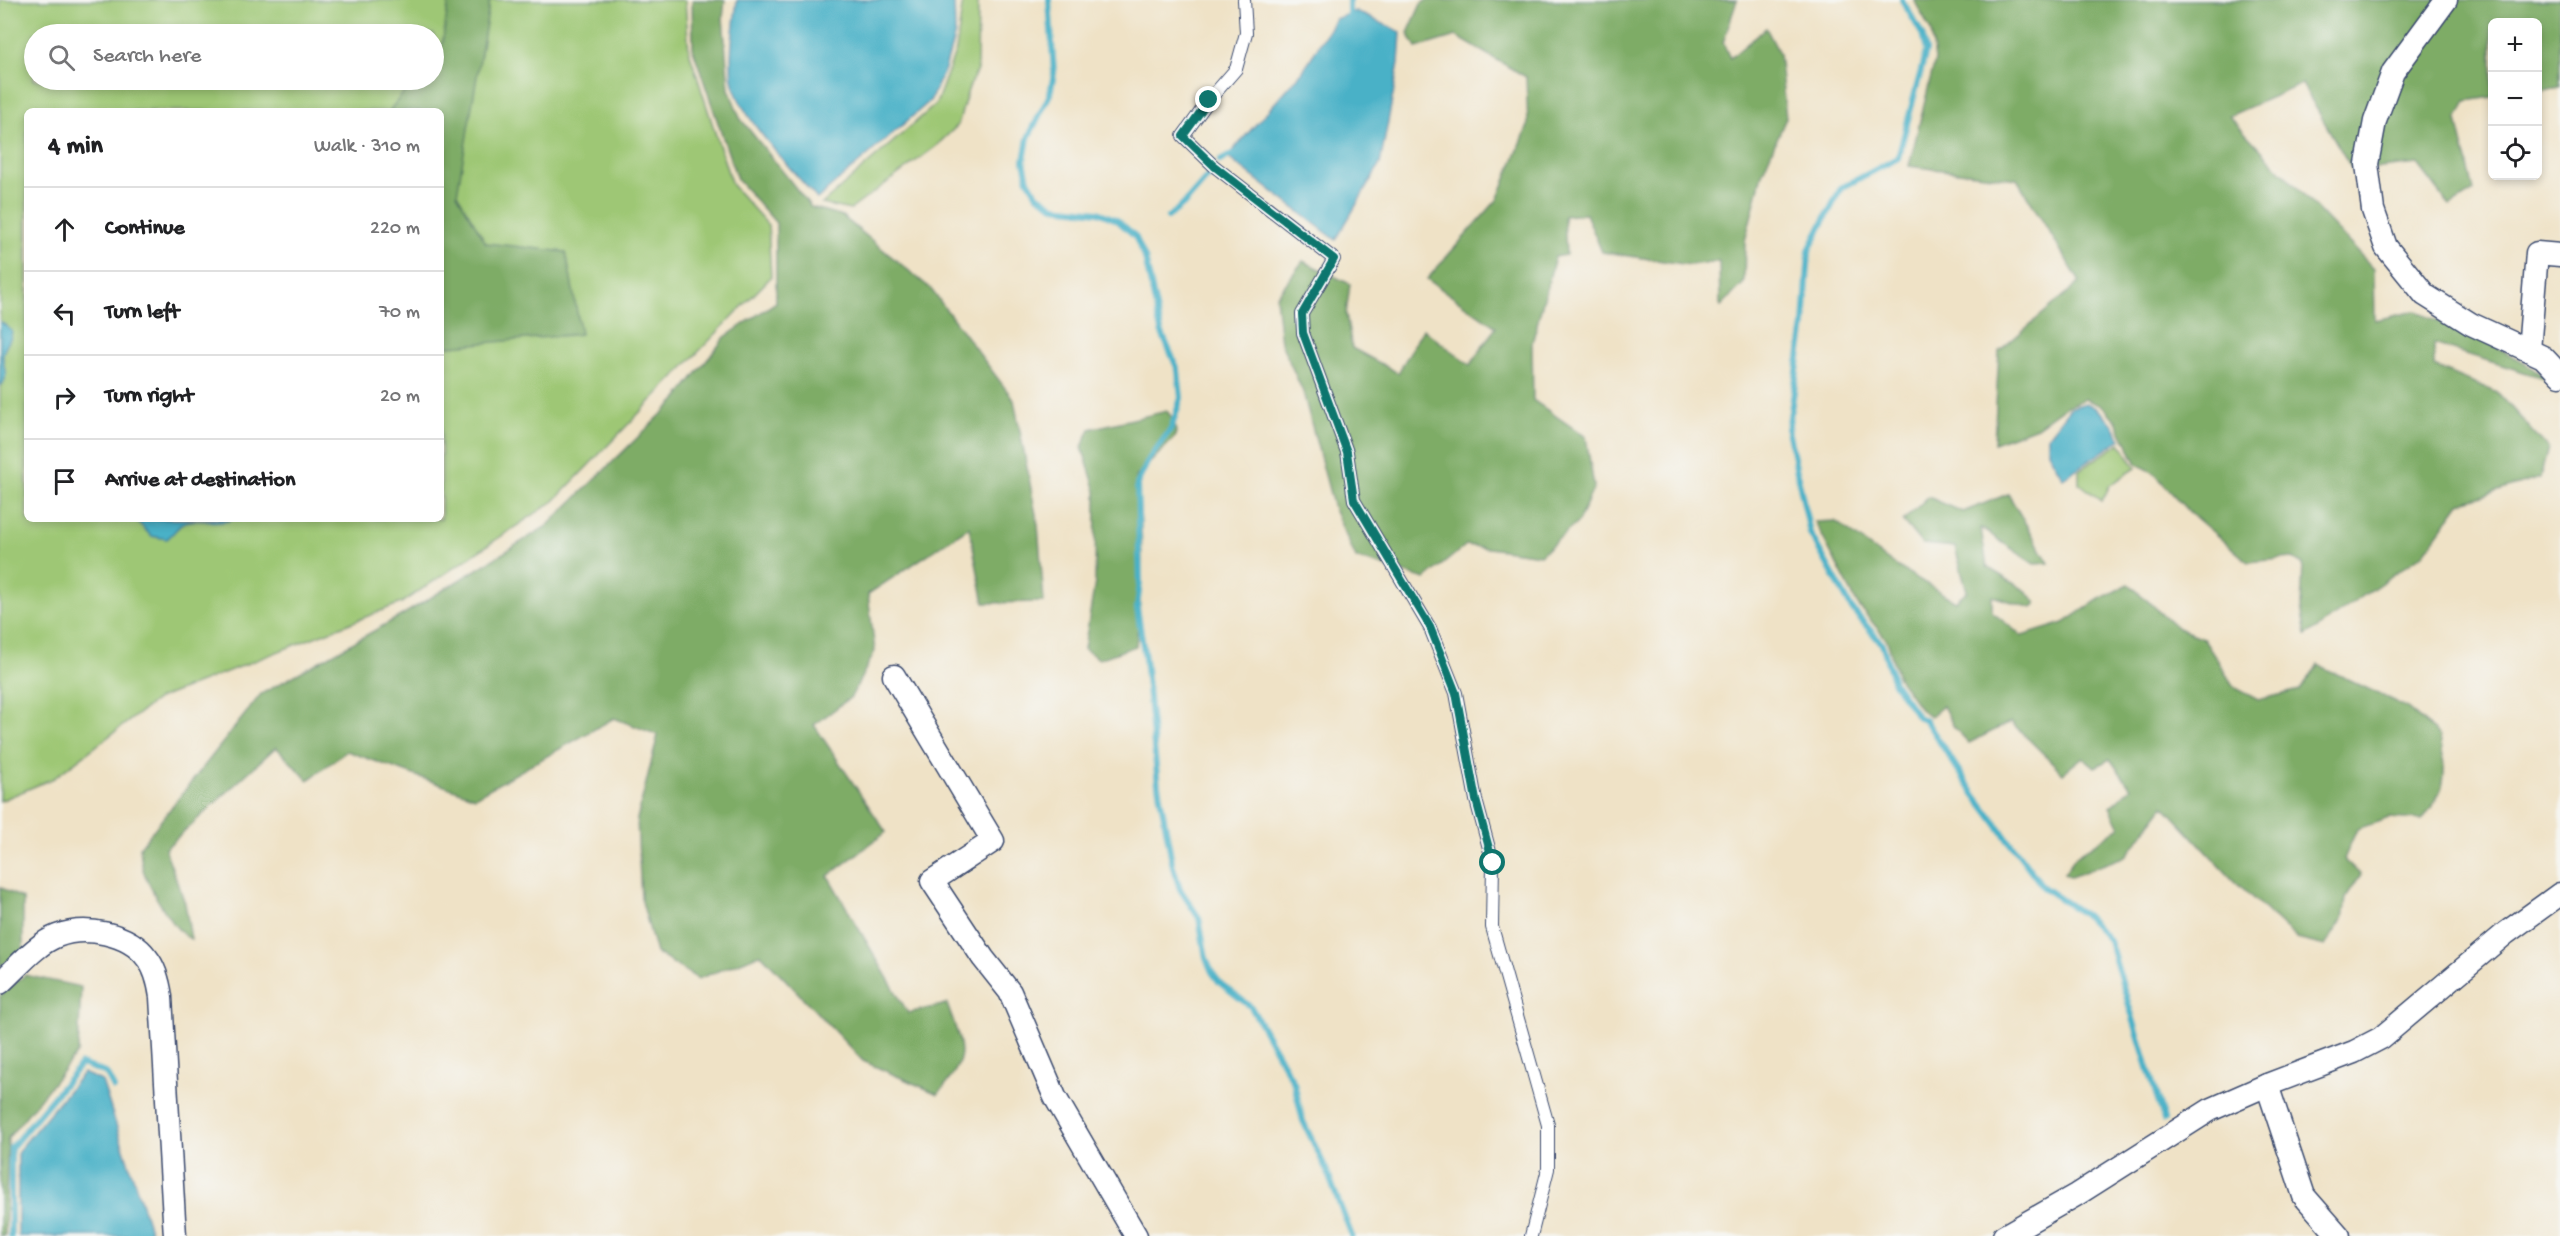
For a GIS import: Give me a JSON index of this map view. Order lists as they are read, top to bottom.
{
  "page": {
    "map_buttons": ["+", "−"],
    "search": "Search here",
    "heading": ["4 min", "Walk · 310 m"],
    "list": [
      ["Continue", "220 m"],
      ["Turn left", "70 m"],
      ["Turn right", "20 m"],
      "Arrive at destination"
    ]
  }
}
